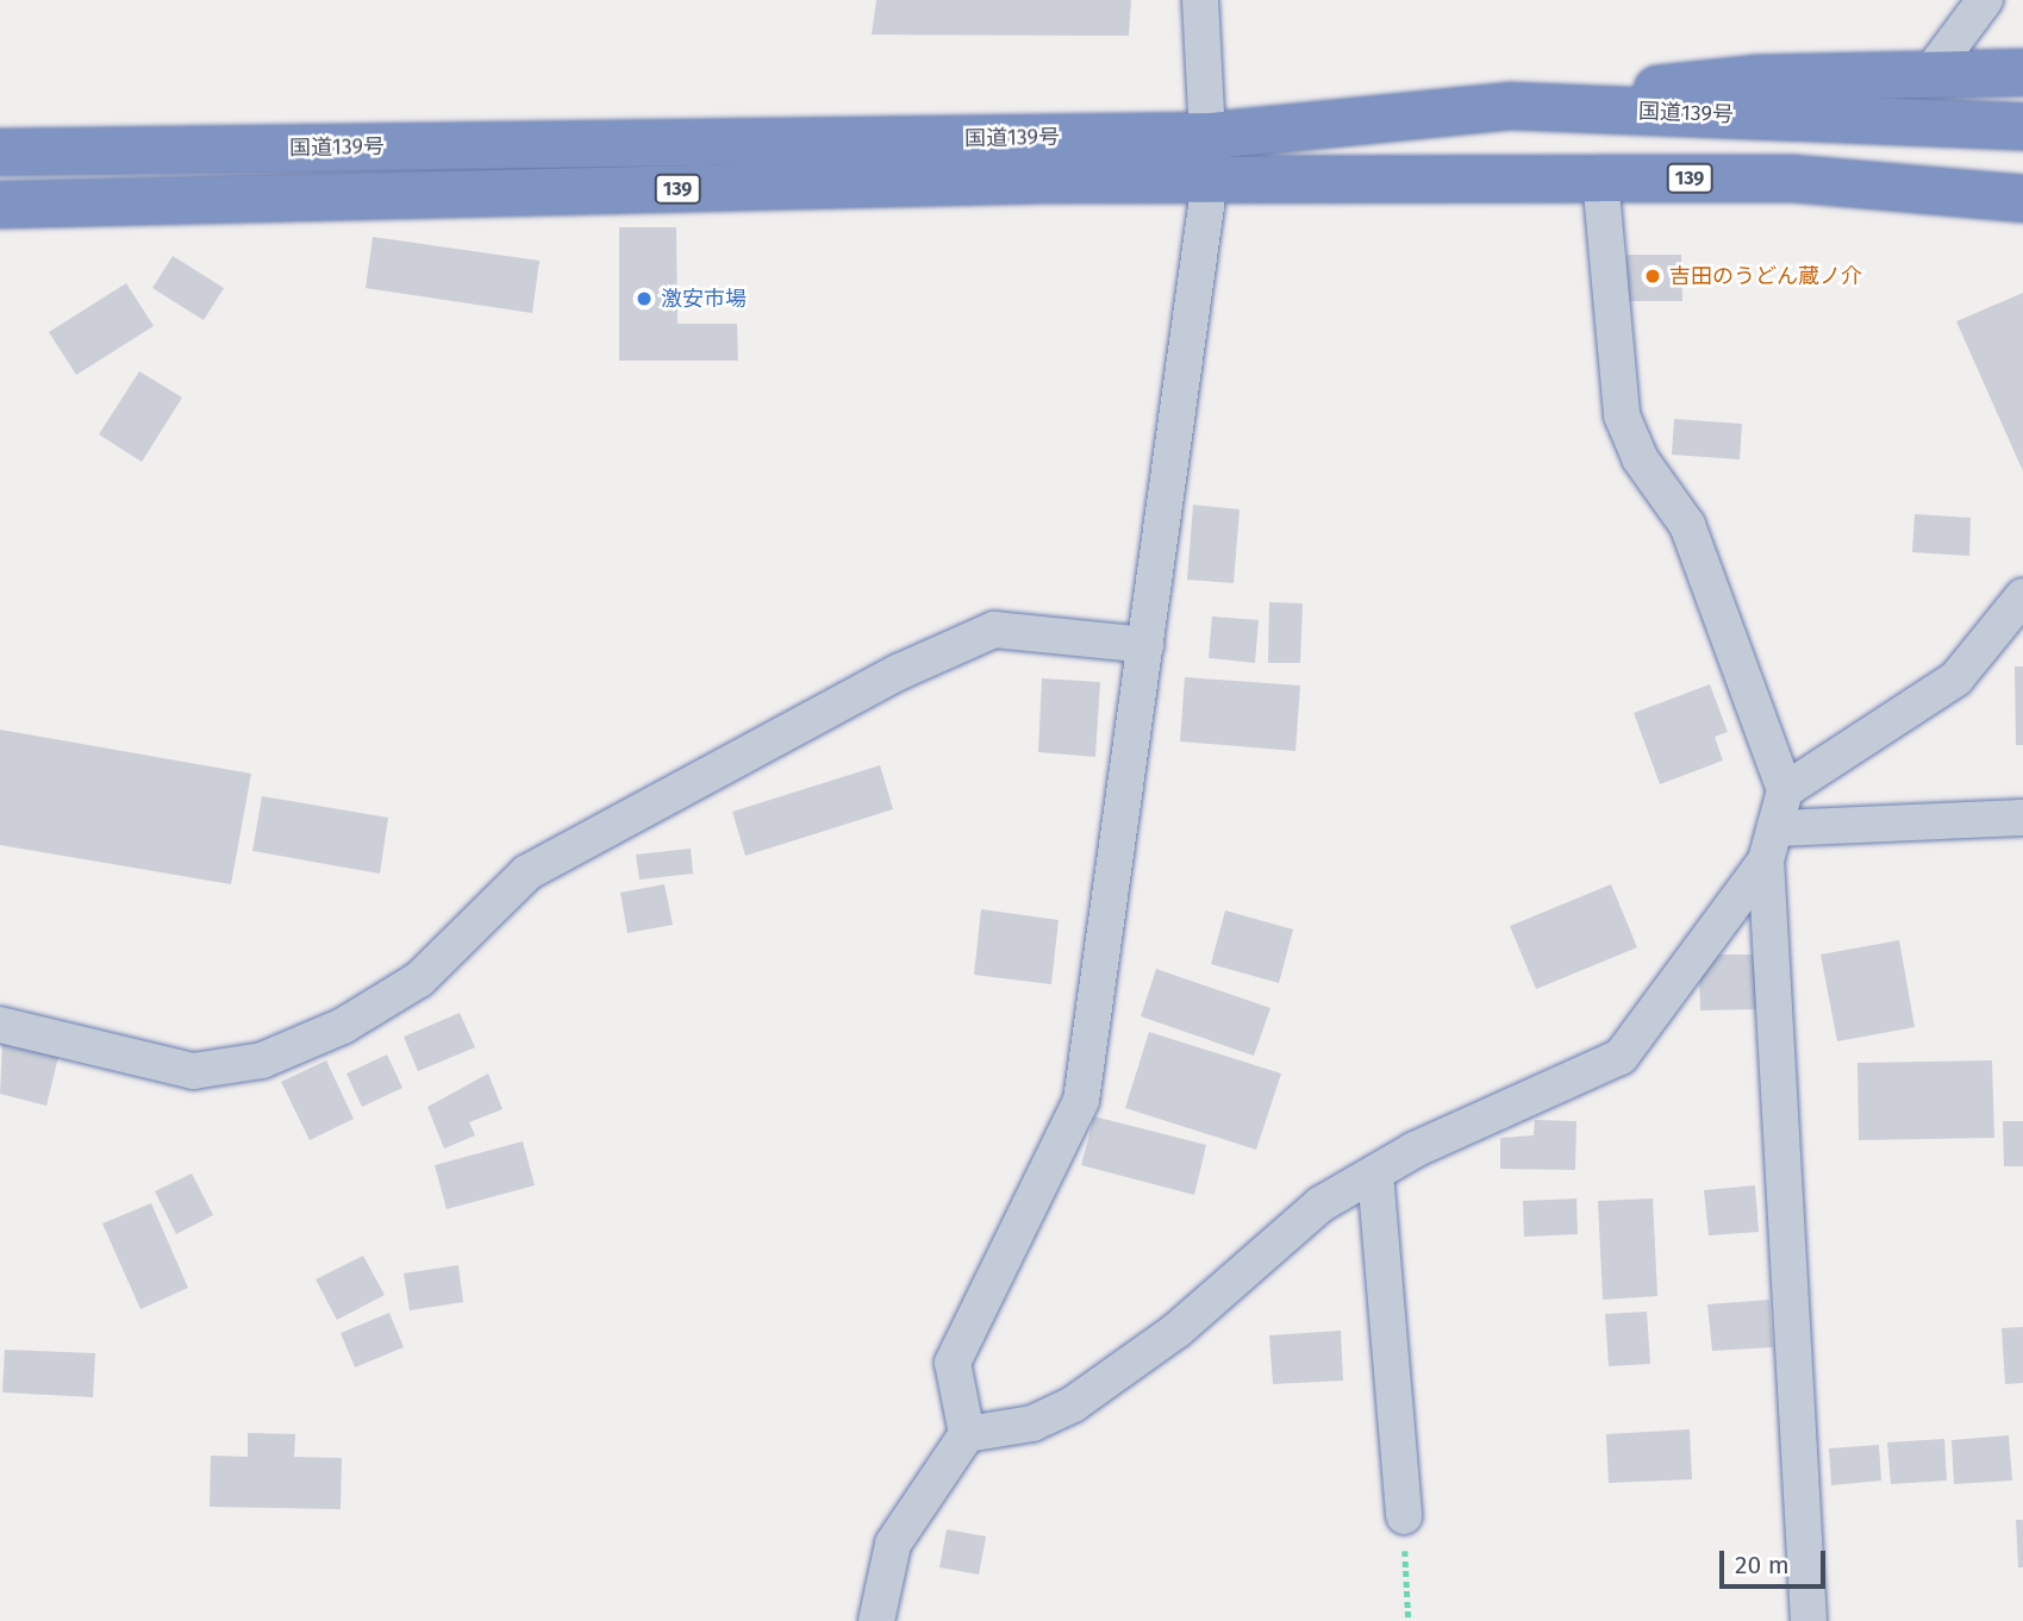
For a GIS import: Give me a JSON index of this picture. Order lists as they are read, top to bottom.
{
  "streets": {
    "highway": ["国道139号", "139"]
  },
  "places": ["吉田のうどん蔵ノ介", "激安市場"],
  "scale_bar": "20 m"
}
